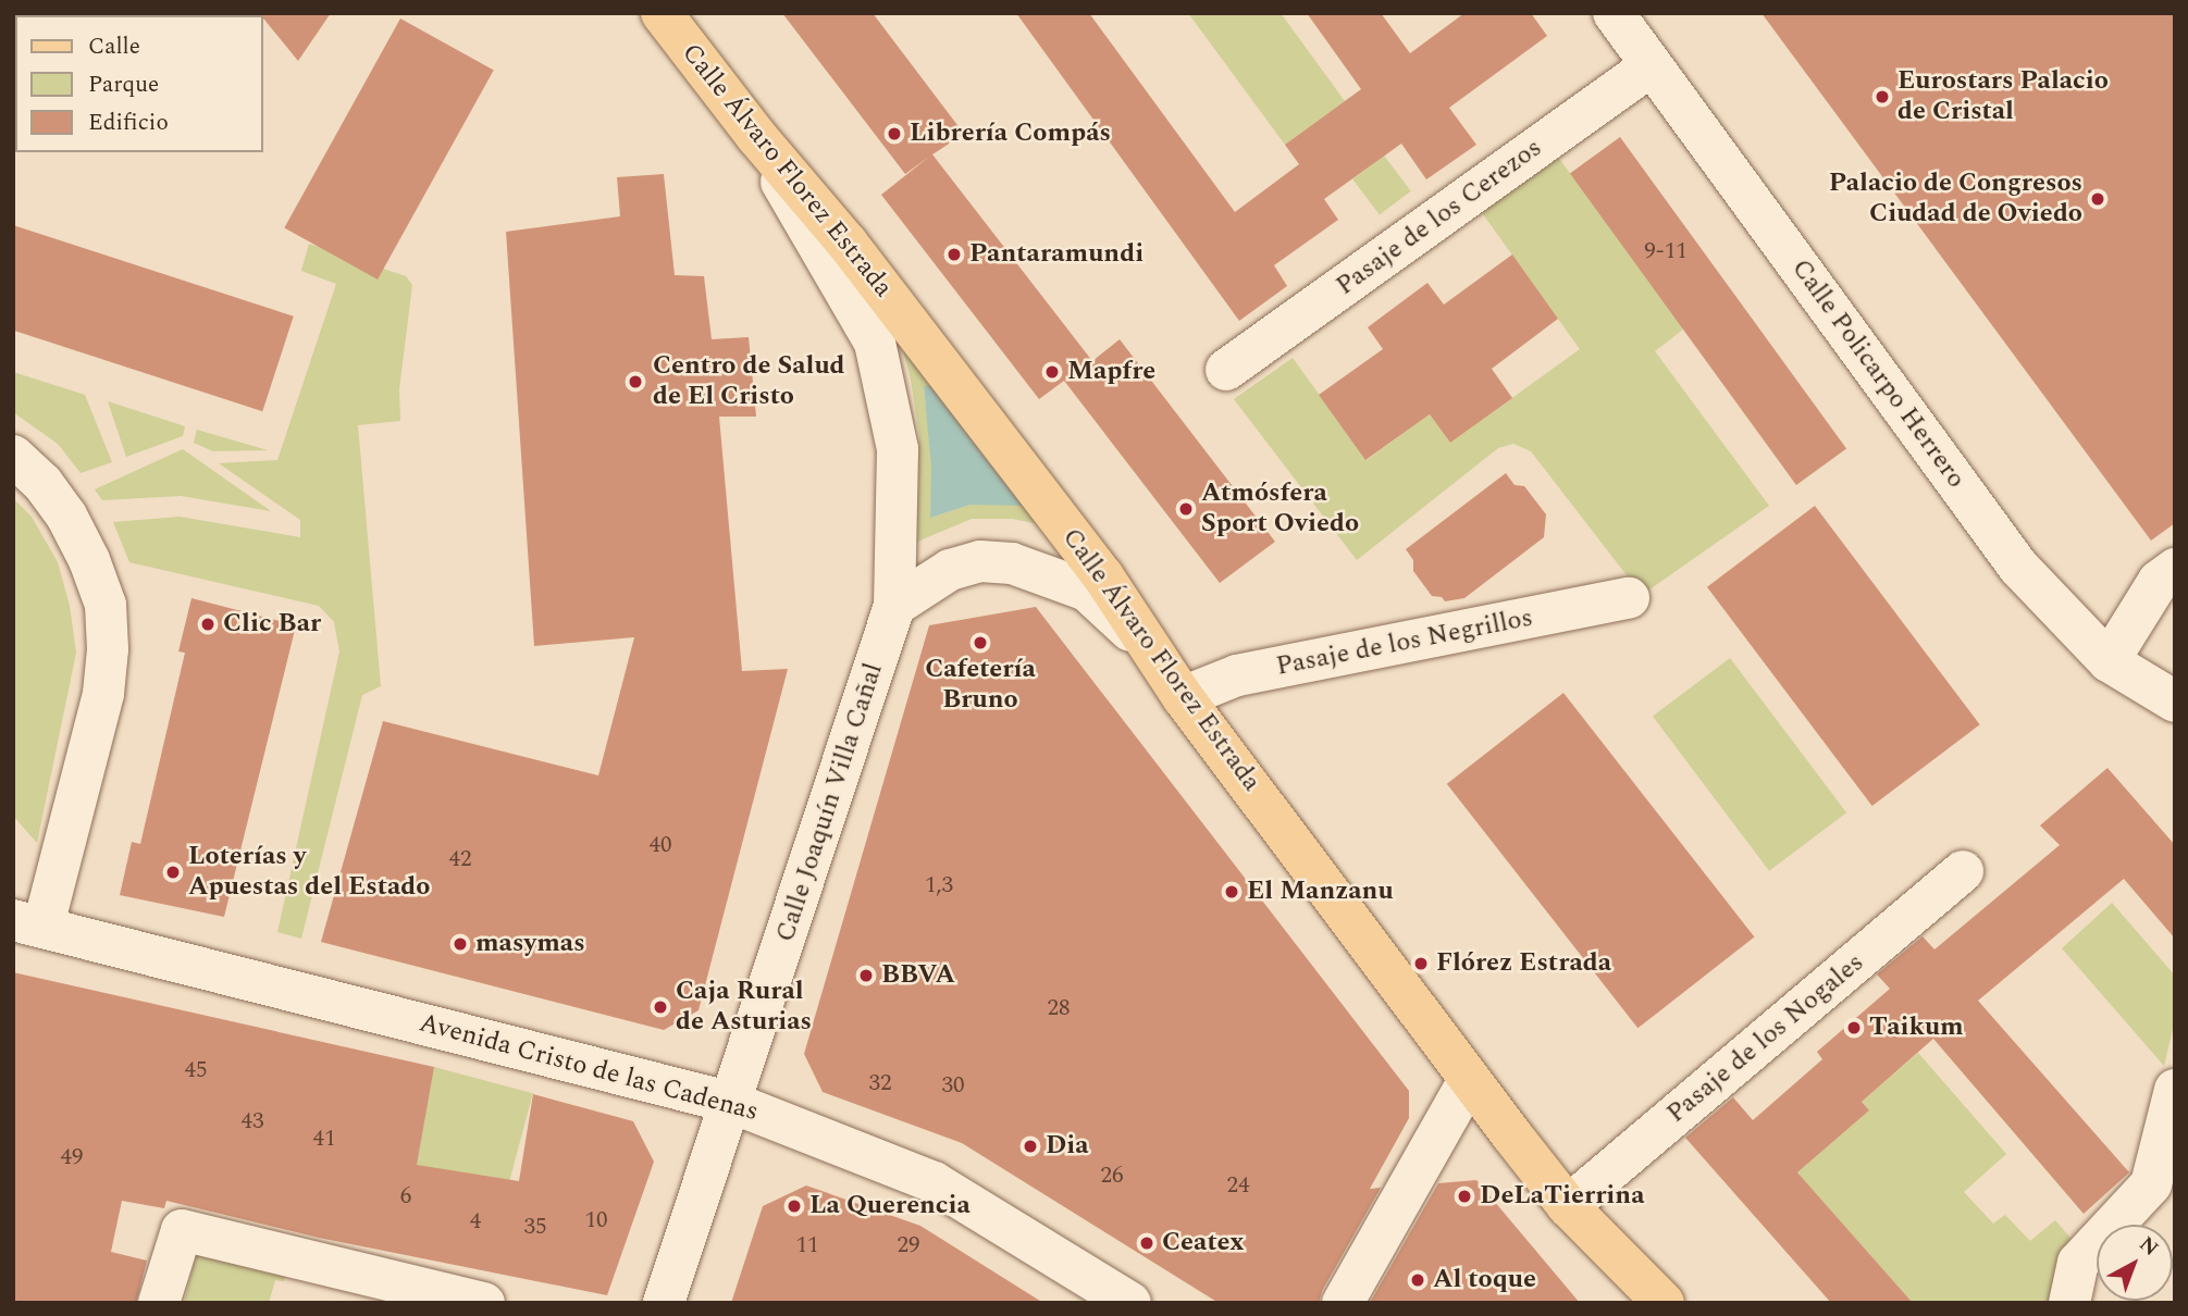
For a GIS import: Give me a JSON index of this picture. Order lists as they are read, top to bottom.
{
  "streets": {
    "main road": ["Calle Álvaro Florez Estrada"],
    "street": [
      "Pasaje de los Cerezos",
      "Calle Policarpo Herrero",
      "Pasaje de los Negrillos",
      "Calle Joaquín Villa Cañal",
      "Pasaje de los Nogales",
      "Avenida Cristo de las Cadenas"
    ]
  },
  "crossings": [
    ["Calle Álvaro Florez Estrada", "Pasaje de los Negrillos"],
    ["Calle Álvaro Florez Estrada", "Calle Joaquín Villa Cañal"],
    ["Calle Álvaro Florez Estrada", "Pasaje de los Nogales"],
    ["Pasaje de los Cerezos", "Calle Policarpo Herrero"],
    ["Calle Joaquín Villa Cañal", "Avenida Cristo de las Cadenas"]
  ],
  "places": [
    "Eurostars Palacio de Cristal",
    "Librería Compás",
    "Palacio de Congresos Ciudad de Oviedo",
    "Pantaramundi",
    "Mapfre",
    "Centro de Salud de El Cristo",
    "Atmósfera Sport Oviedo",
    "Clic Bar",
    "Cafetería Bruno",
    "Loterías y Apuestas del Estado",
    "El Manzanu",
    "masymas",
    "Flórez Estrada",
    "BBVA",
    "Caja Rural de Asturias",
    "Taikum",
    "Dia",
    "DeLaTierrina",
    "La Querencia",
    "Ceatex",
    "Al toque"
  ],
  "house_numbers": [
    "9-11",
    "40",
    "42",
    "1,3",
    "28",
    "45",
    "32",
    "30",
    "43",
    "41",
    "49",
    "26",
    "24",
    "6",
    "10",
    "4",
    "35",
    "11",
    "29"
  ],
  "legend": ["Calle", "Parque", "Edificio"],
  "north": "top right"
}
